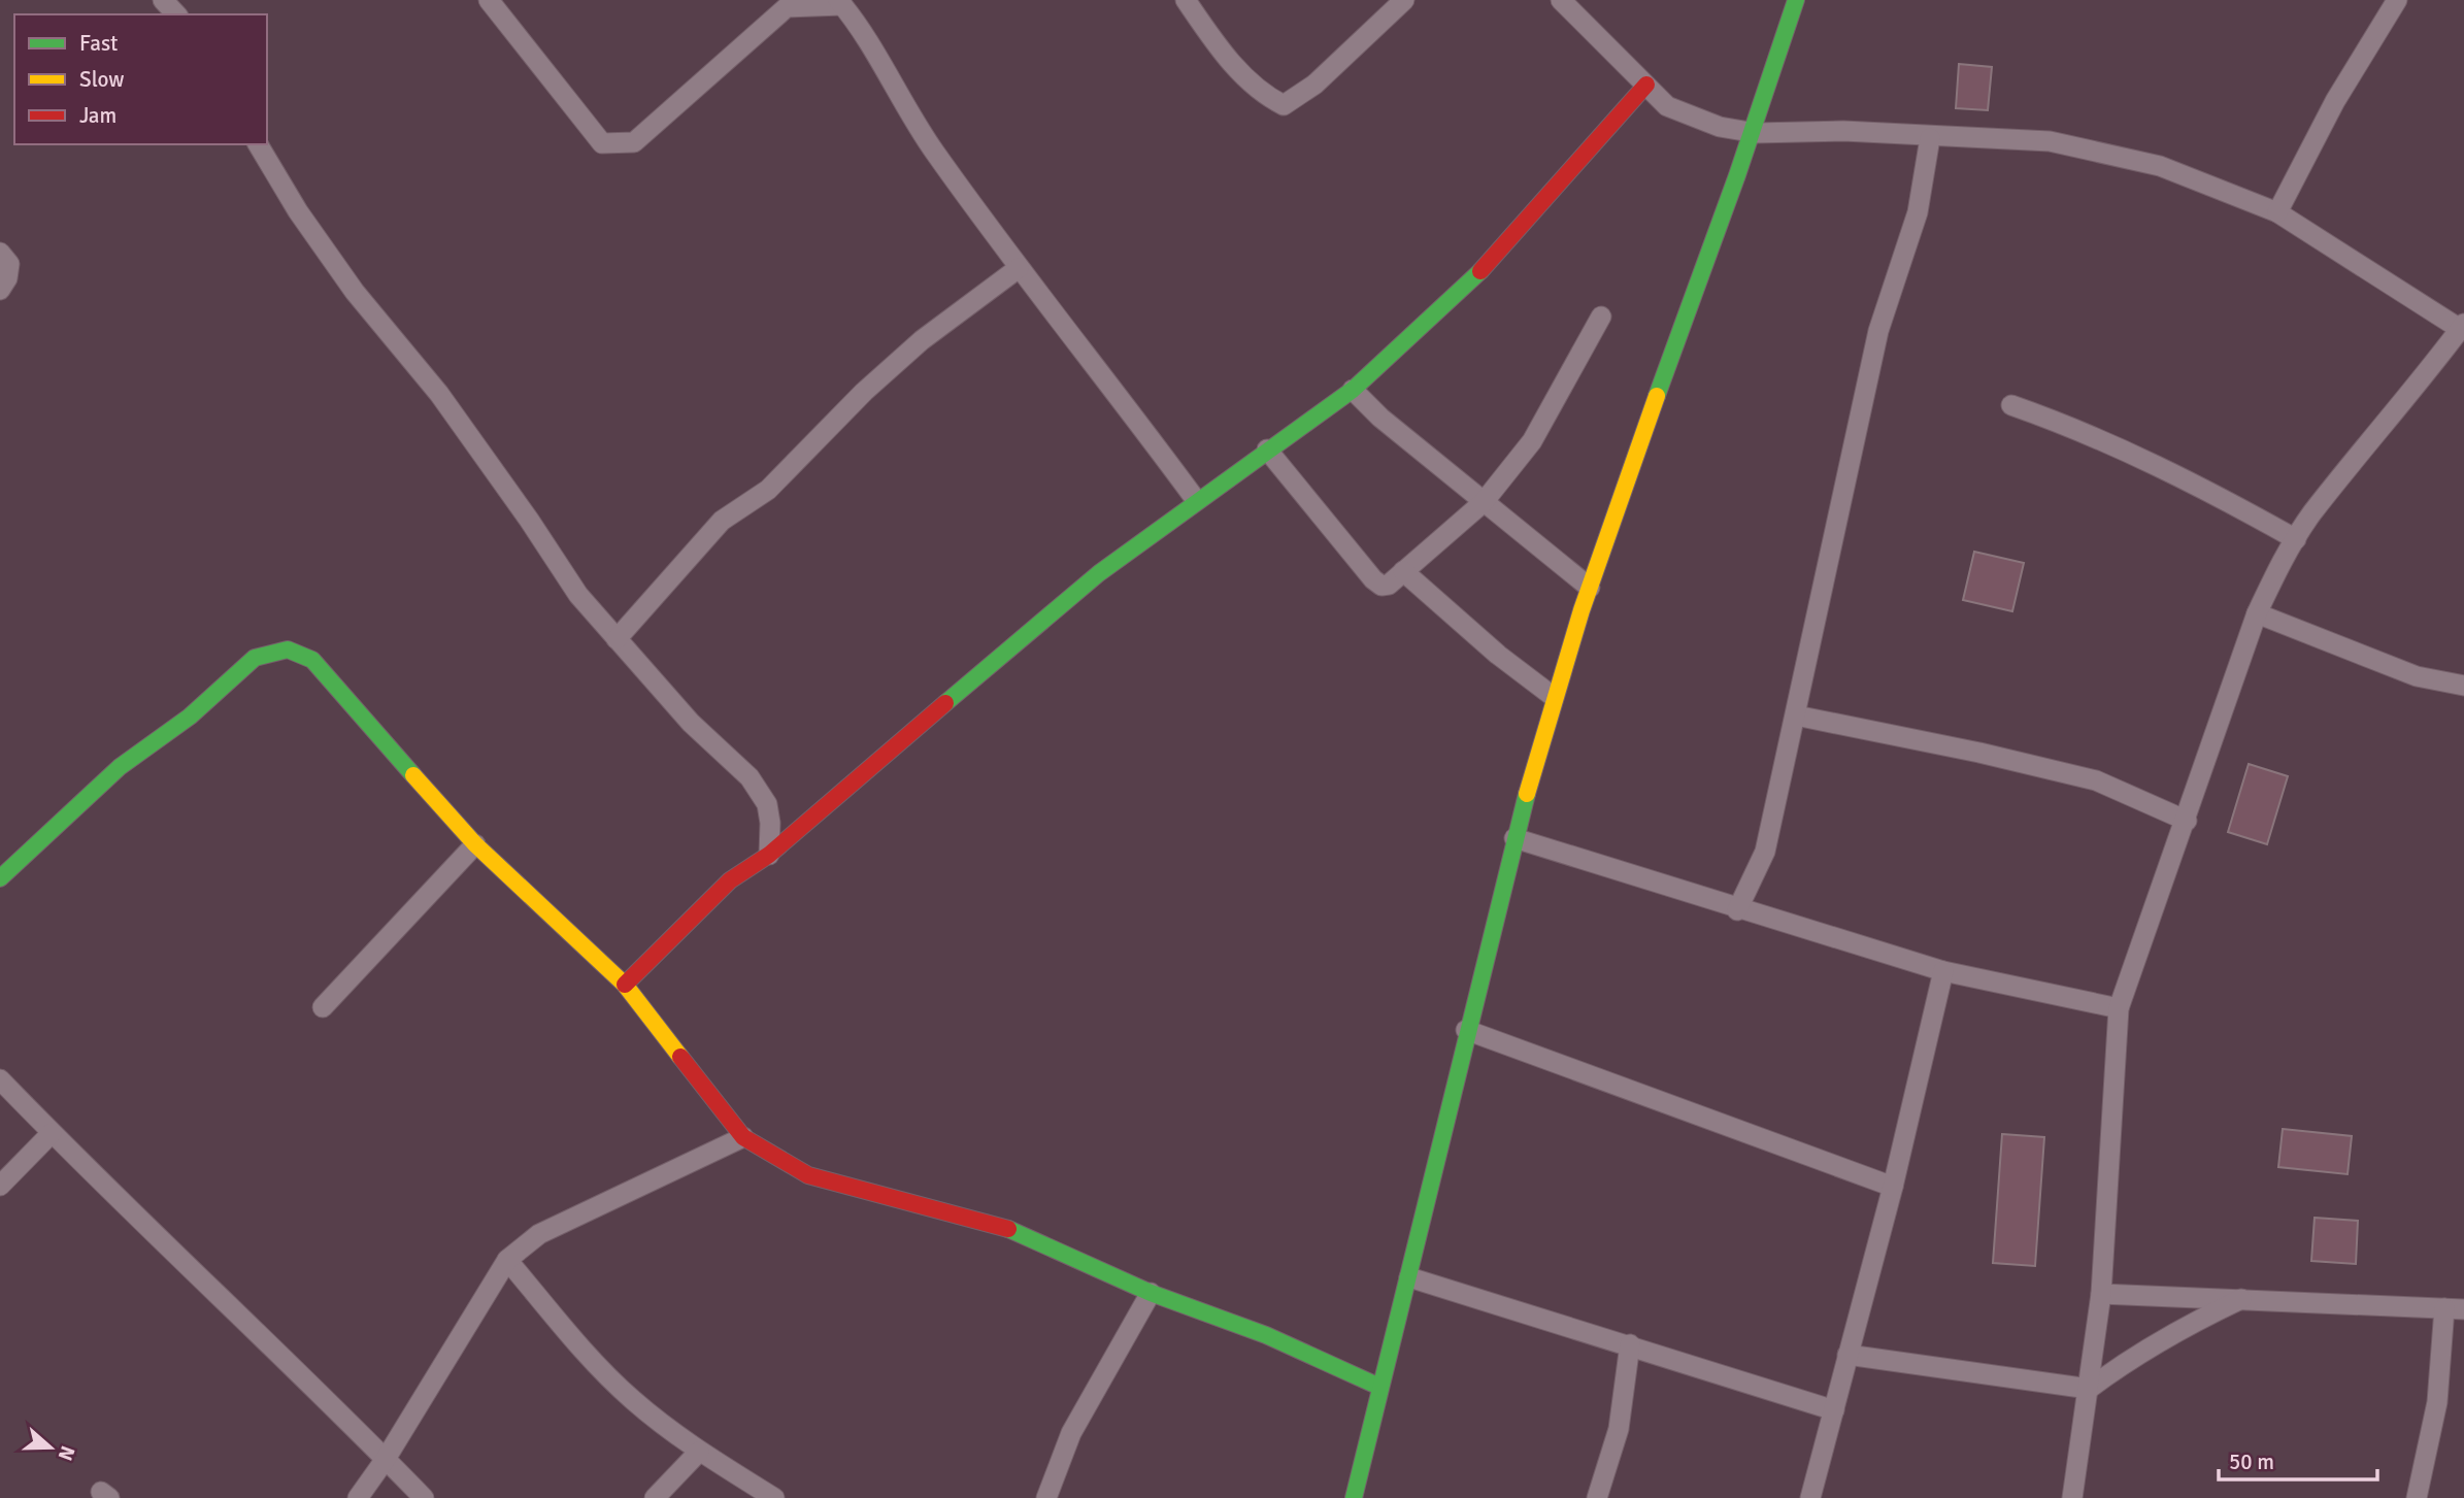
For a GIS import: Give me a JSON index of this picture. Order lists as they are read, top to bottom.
{
  "legend": ["Fast", "Slow", "Jam"],
  "scale_bar": "50 m",
  "north": "right"
}
